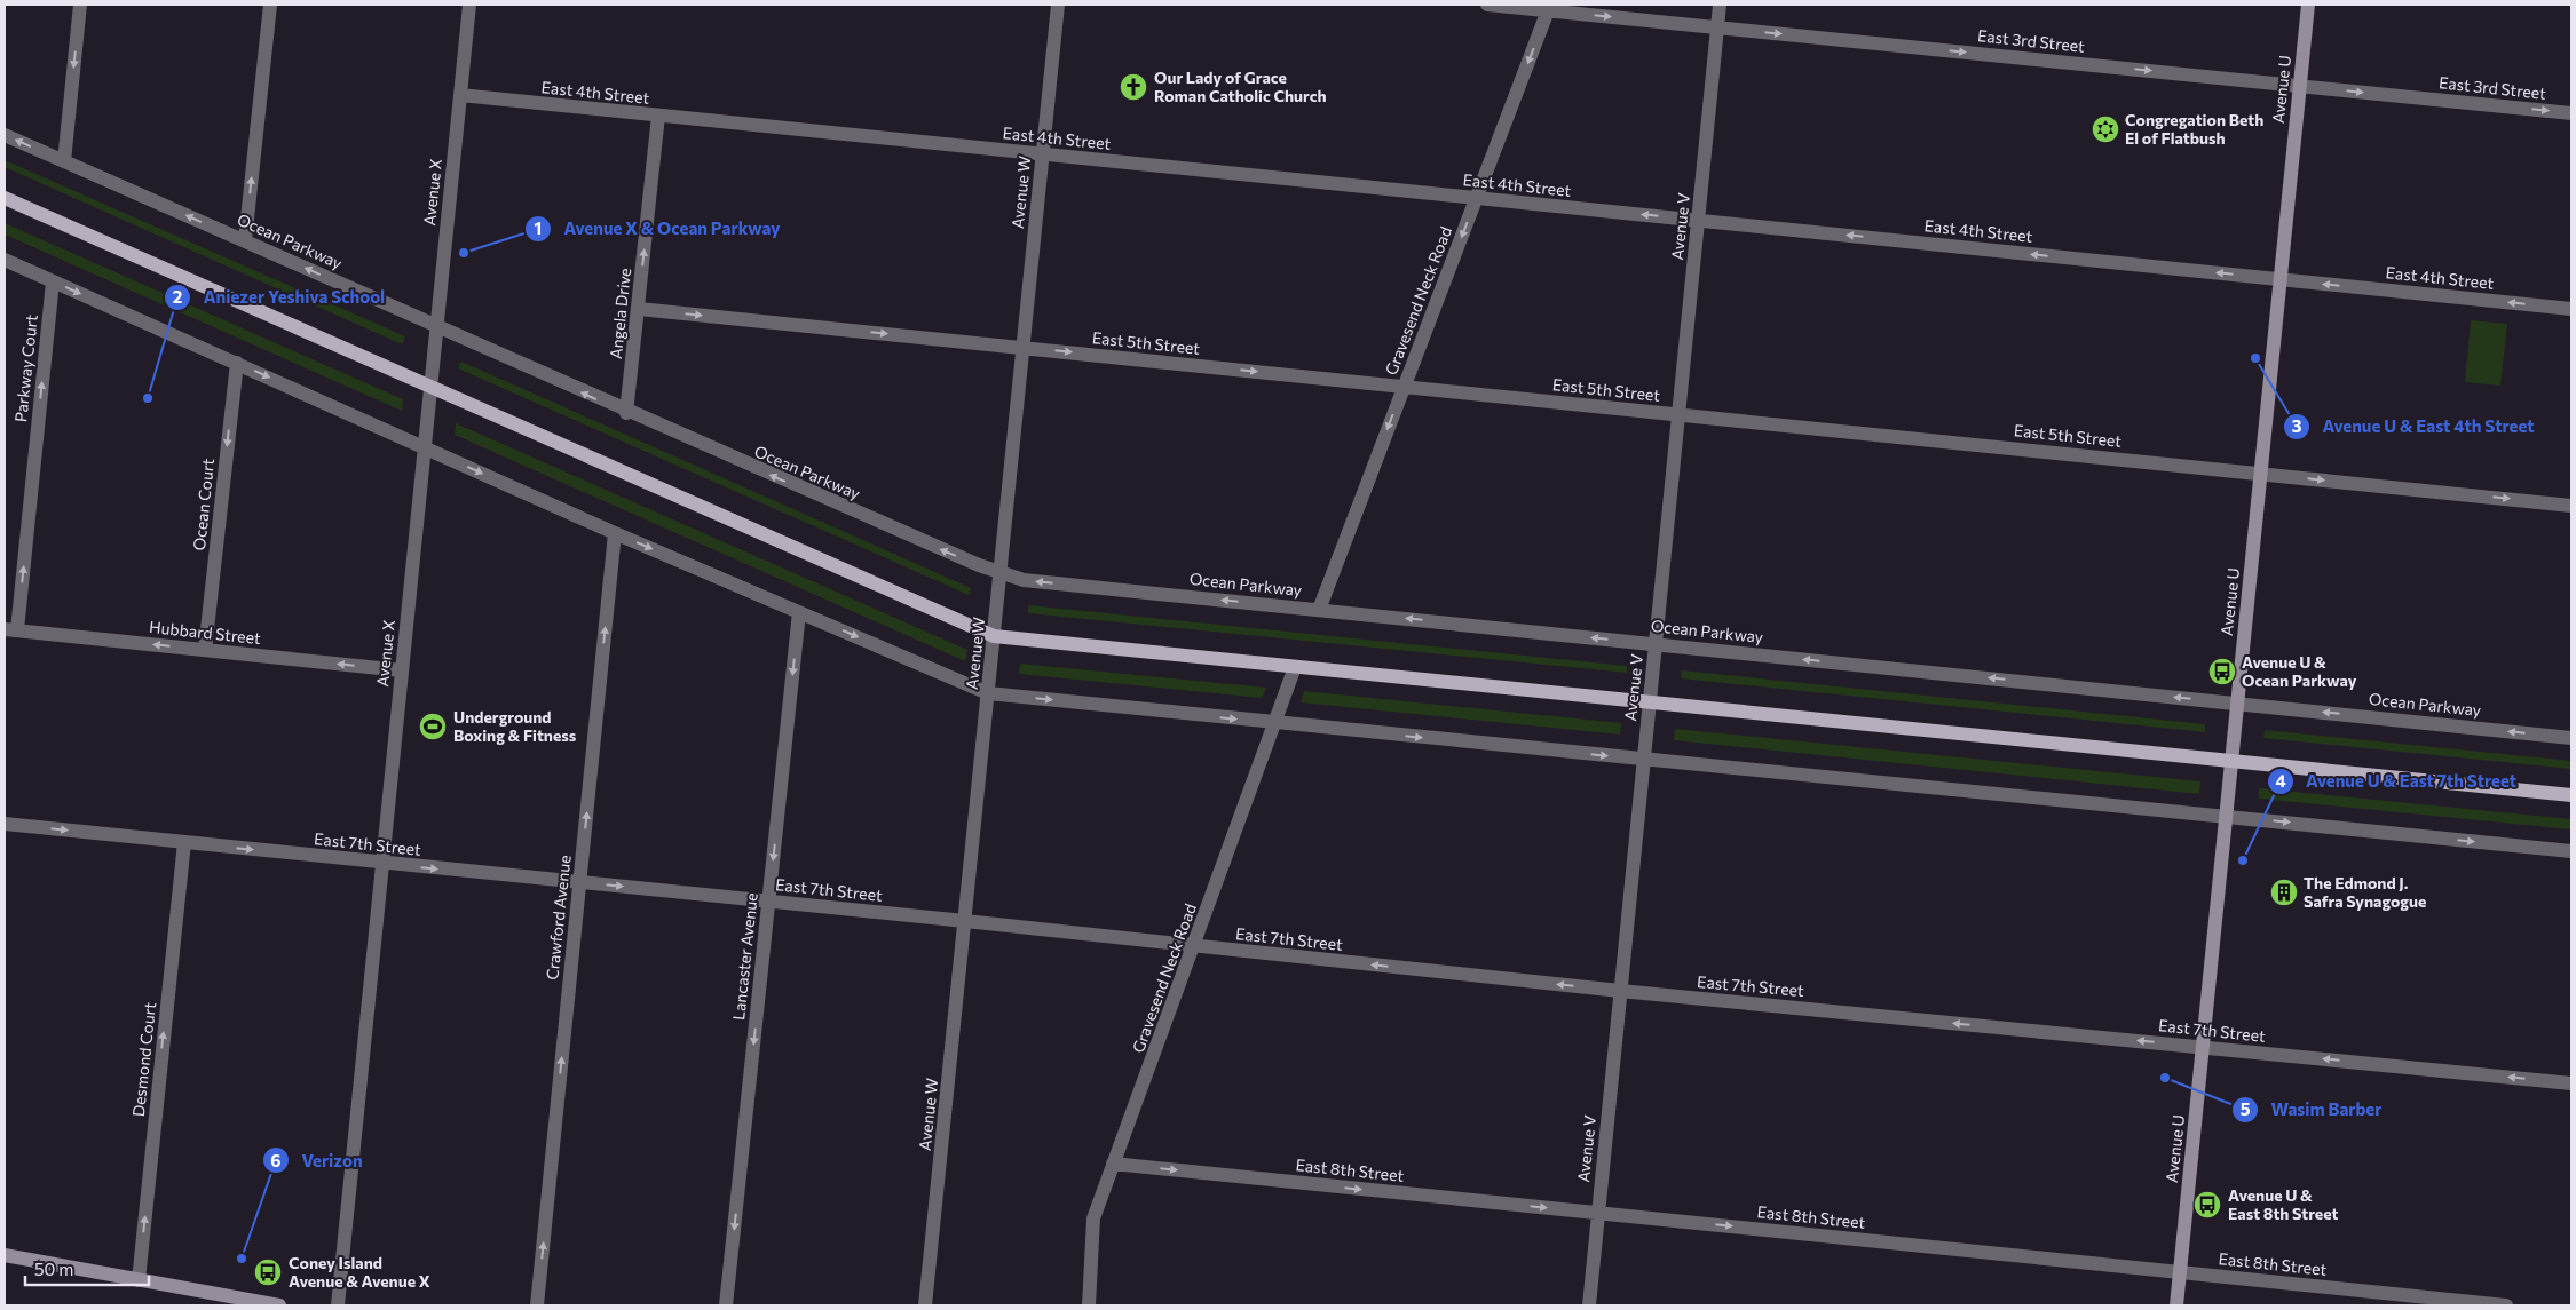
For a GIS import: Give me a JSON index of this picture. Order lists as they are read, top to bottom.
{
  "streets": {
    "main road": ["Avenue U"],
    "street": [
      "East 3rd Street",
      "East 4th Street",
      "Avenue X",
      "Avenue W",
      "Avenue V",
      "Ocean Parkway",
      "Gravesend Neck Road",
      "Angela Drive",
      "East 5th Street",
      "Parkway Court",
      "Ocean Court",
      "Hubbard Street",
      "East 7th Street",
      "Crawford Avenue",
      "Lancaster Avenue",
      "Desmond Court",
      "East 8th Street"
    ]
  },
  "crossings": [
    ["East 3rd Street", "Avenue U"],
    ["East 3rd Street", "Avenue V"],
    ["East 3rd Street", "Gravesend Neck Road"],
    ["Avenue U", "East 4th Street"],
    ["Avenue U", "Ocean Parkway"],
    ["Avenue U", "East 5th Street"],
    ["Avenue U", "East 7th Street"],
    ["Avenue U", "East 8th Street"],
    ["East 4th Street", "Avenue X"],
    ["East 4th Street", "Avenue W"],
    ["East 4th Street", "Avenue V"],
    ["East 4th Street", "Gravesend Neck Road"],
    ["East 4th Street", "Angela Drive"],
    ["Avenue X", "Ocean Parkway"],
    ["Avenue X", "Hubbard Street"],
    ["Avenue X", "East 7th Street"],
    ["Avenue W", "Ocean Parkway"],
    ["Avenue W", "East 5th Street"],
    ["Avenue W", "East 7th Street"],
    ["Avenue V", "Ocean Parkway"],
    ["Avenue V", "East 5th Street"],
    ["Avenue V", "East 7th Street"],
    ["Avenue V", "East 8th Street"],
    ["Ocean Parkway", "Gravesend Neck Road"],
    ["Ocean Parkway", "Angela Drive"],
    ["Gravesend Neck Road", "East 5th Street"],
    ["Gravesend Neck Road", "East 7th Street"],
    ["Gravesend Neck Road", "East 8th Street"],
    ["Angela Drive", "East 5th Street"],
    ["Parkway Court", "Hubbard Street"],
    ["Ocean Court", "Hubbard Street"],
    ["East 7th Street", "Crawford Avenue"],
    ["East 7th Street", "Lancaster Avenue"],
    ["East 7th Street", "Desmond Court"]
  ],
  "one_way": [
    "East 3rd Street",
    "East 4th Street",
    "Gravesend Neck Road",
    "Angela Drive",
    "East 5th Street",
    "Parkway Court",
    "Ocean Court",
    "Hubbard Street",
    "Crawford Avenue",
    "Lancaster Avenue",
    "Desmond Court",
    "East 8th Street"
  ],
  "places": {
    "church": ["Our Lady of Grace Roman Catholic Church"],
    "synagogue": ["Congregation Beth El of Flatbush"],
    "other": [
      "Avenue X & Ocean Parkway",
      "Avenue U & East 4th Street",
      "Aniezer Yeshiva School",
      "Avenue U & East 7th Street",
      "Wasim Barber",
      "Verizon"
    ],
    "bus stop": ["Avenue U & Ocean Parkway", "Avenue U & East 8th Street", "Coney Island Avenue & Avenue X"],
    "sports": ["Underground Boxing & Fitness"],
    "building": ["The Edmond J. Safra Synagogue"]
  },
  "scale_bar": "50 m"
}
